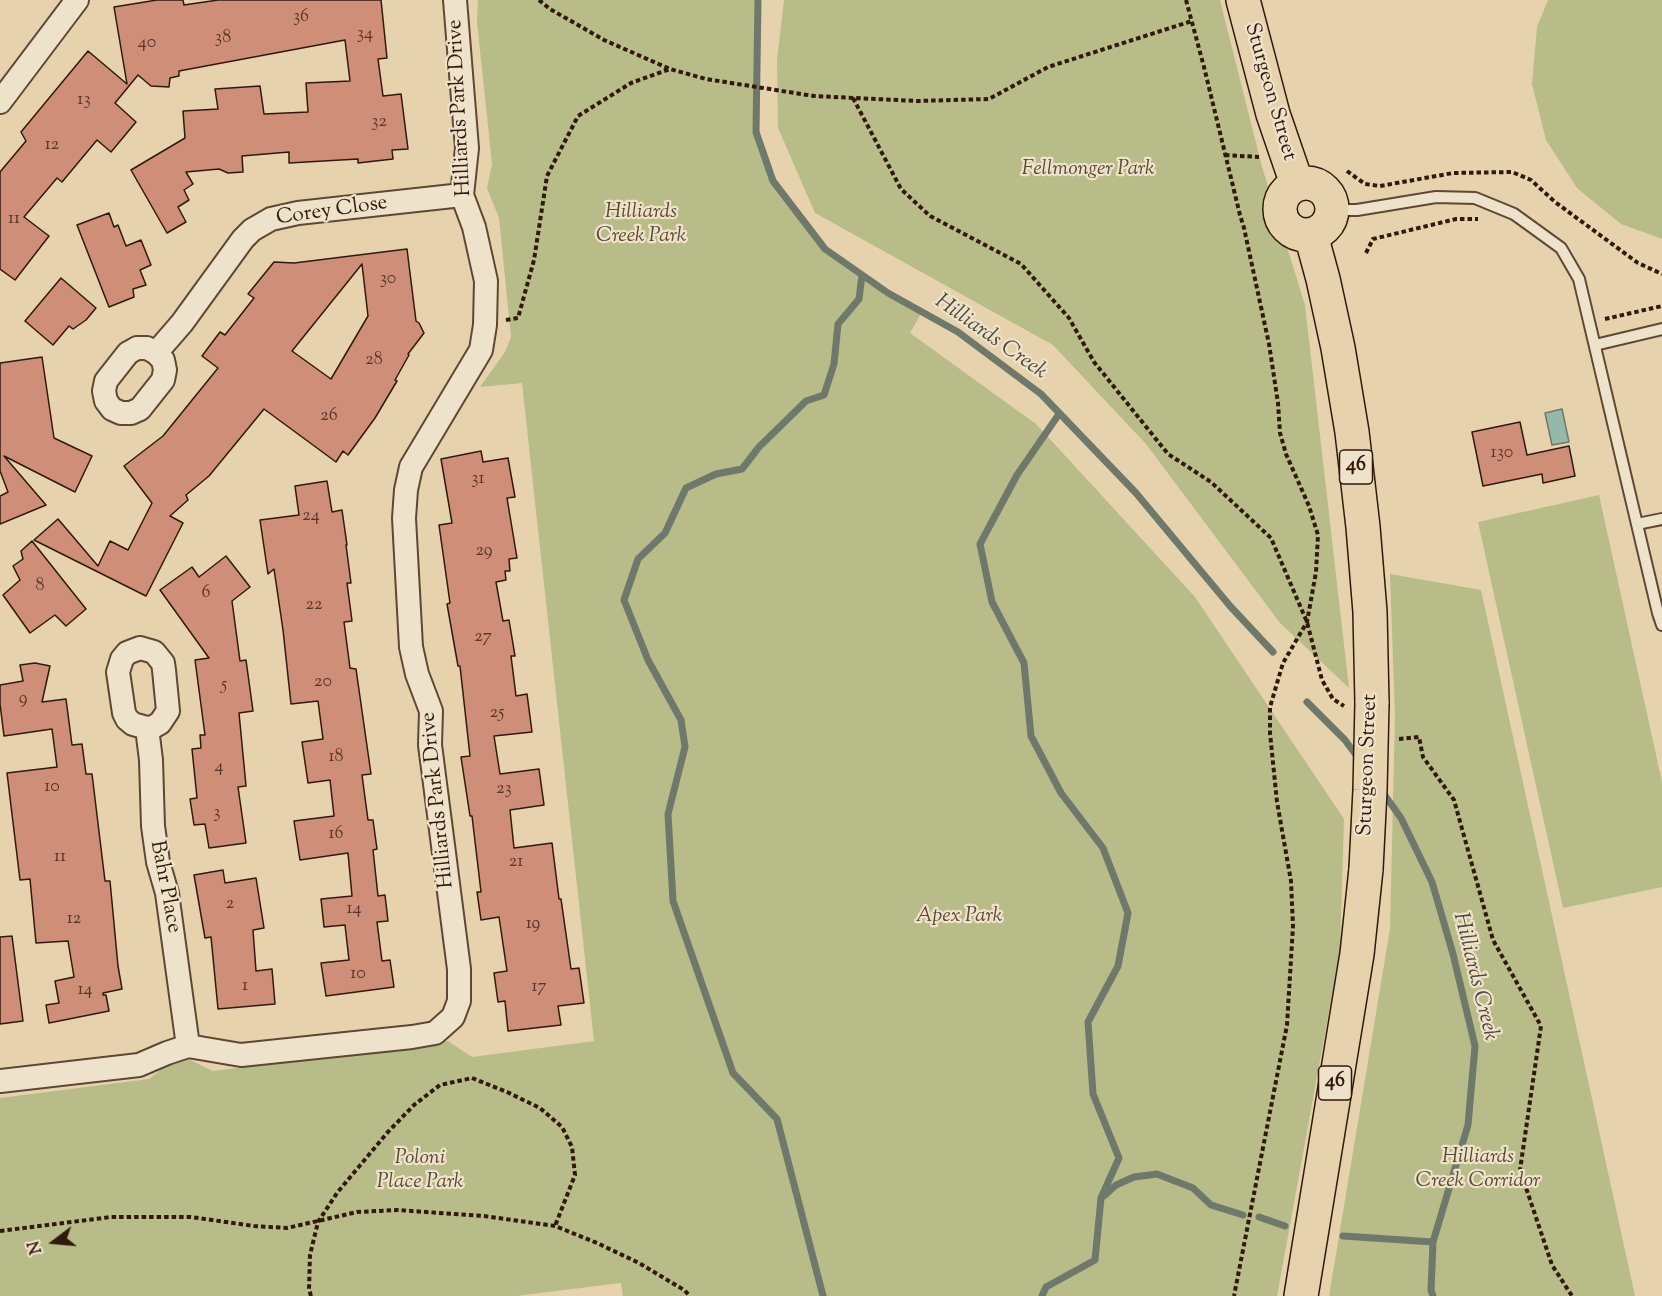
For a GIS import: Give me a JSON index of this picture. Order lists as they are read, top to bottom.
{
  "streets": {
    "main road": ["Sturgeon Street", "46"],
    "street": ["Hilliards Park Drive", "Corey Close", "Bahr Place"]
  },
  "crossings": [
    ["Hilliards Park Drive", "Corey Close"],
    ["Hilliards Park Drive", "Bahr Place"]
  ],
  "water": ["Hilliards Creek"],
  "parks": [
    "Fellmonger Park",
    "Hilliards Creek Park",
    "Apex Park",
    "Hilliards Creek Corridor",
    "Poloni Place Park"
  ],
  "house_numbers": [
    "36",
    "34",
    "38",
    "40",
    "13",
    "32",
    "12",
    "11",
    "30",
    "28",
    "26",
    "130",
    "31",
    "24",
    "29",
    "8",
    "6",
    "22",
    "27",
    "20",
    "5",
    "9",
    "25",
    "18",
    "4",
    "10",
    "23",
    "3",
    "16",
    "11",
    "21",
    "2",
    "14",
    "12",
    "19",
    "10",
    "1",
    "17",
    "14"
  ],
  "north": "left"
}
